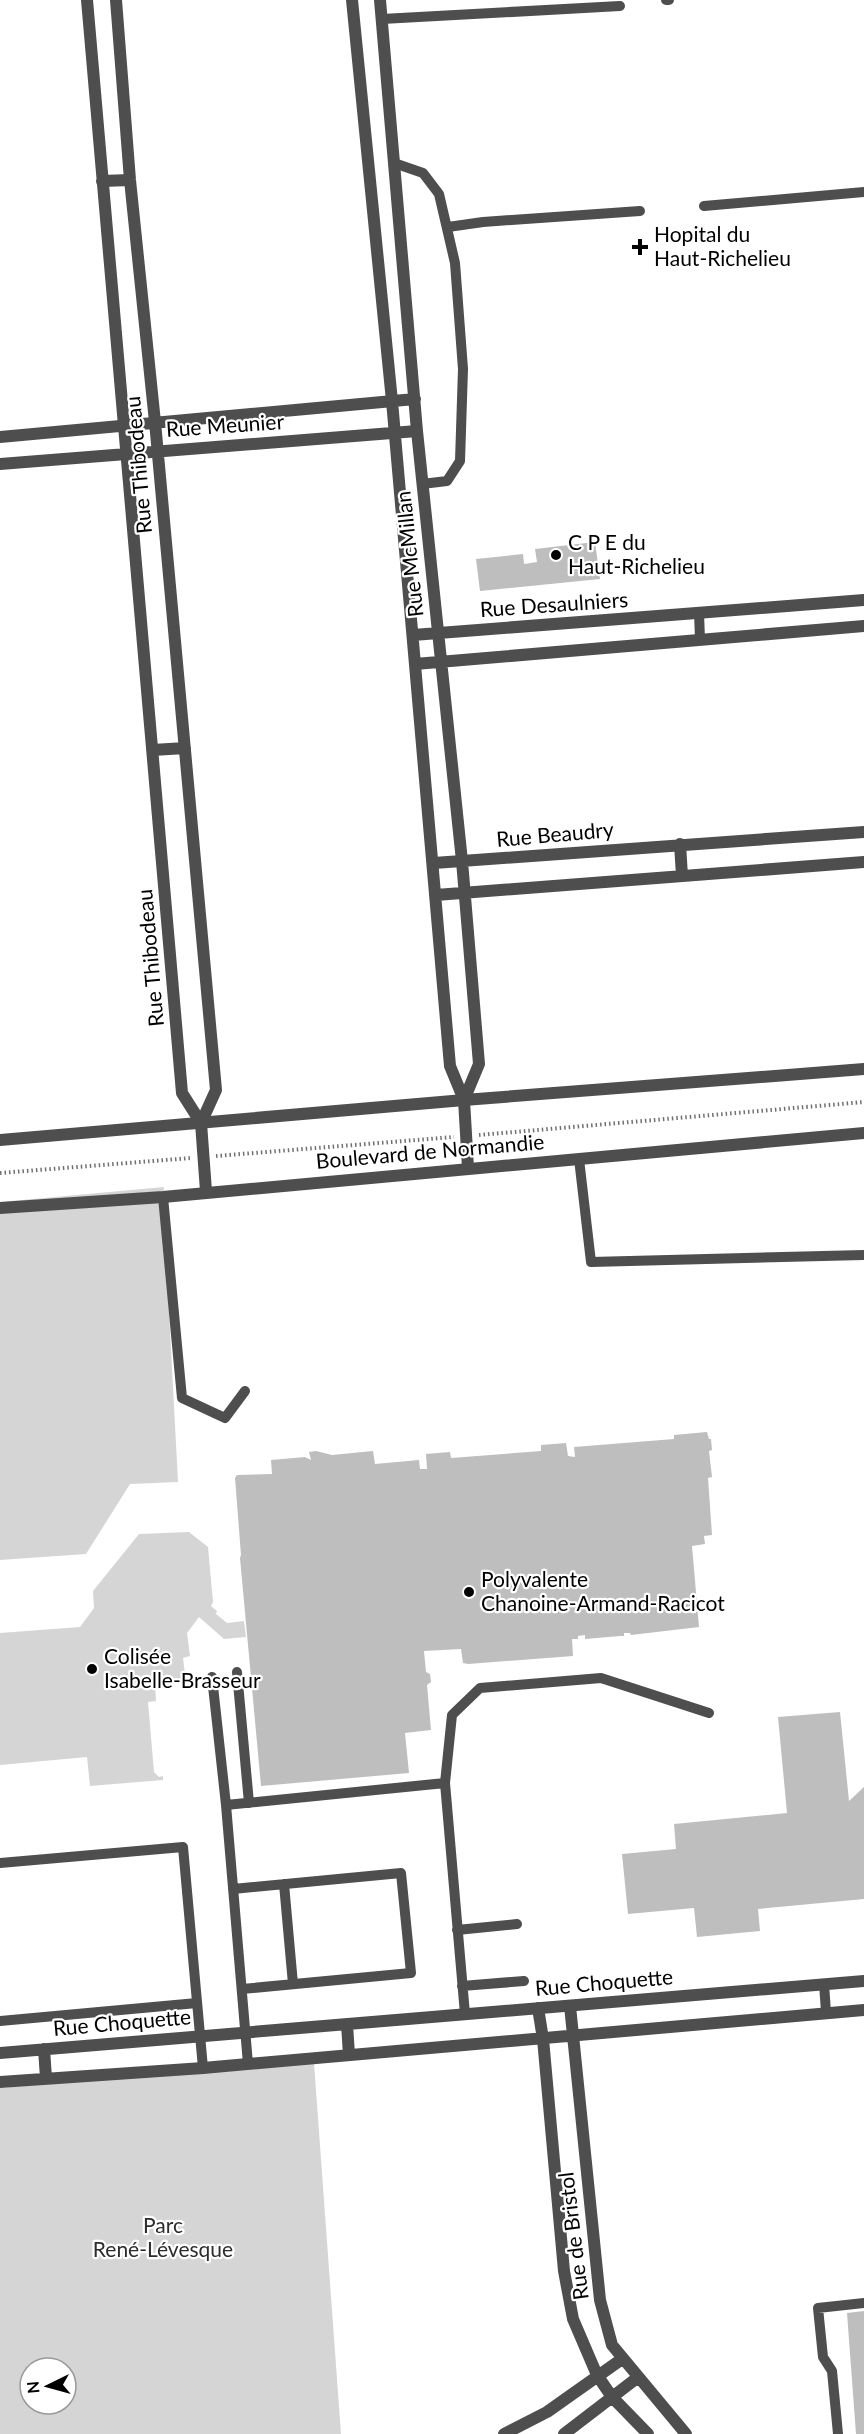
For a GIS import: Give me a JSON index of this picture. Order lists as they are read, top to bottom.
{
  "streets": {
    "street": [
      "Rue Meunier",
      "Rue Thibodeau",
      "Rue McMillan",
      "Rue Desaulniers",
      "Rue Beaudry",
      "Boulevard de Normandie",
      "Rue Choquette",
      "Rue de Bristol"
    ]
  },
  "crossings": [
    ["Rue Meunier", "Rue Thibodeau"],
    ["Rue Meunier", "Rue McMillan"],
    ["Rue Thibodeau", "Boulevard de Normandie"],
    ["Rue McMillan", "Rue Desaulniers"],
    ["Rue McMillan", "Rue Beaudry"],
    ["Rue McMillan", "Boulevard de Normandie"],
    ["Rue Choquette", "Rue de Bristol"]
  ],
  "parks": ["Parc René-Lévesque"],
  "places": {
    "health": ["Hopital du Haut-Richelieu"],
    "other": ["C P E du Haut-Richelieu", "Polyvalente Chanoine-Armand-Racicot", "Colisée Isabelle-Brasseur"]
  },
  "north": "left"
}
